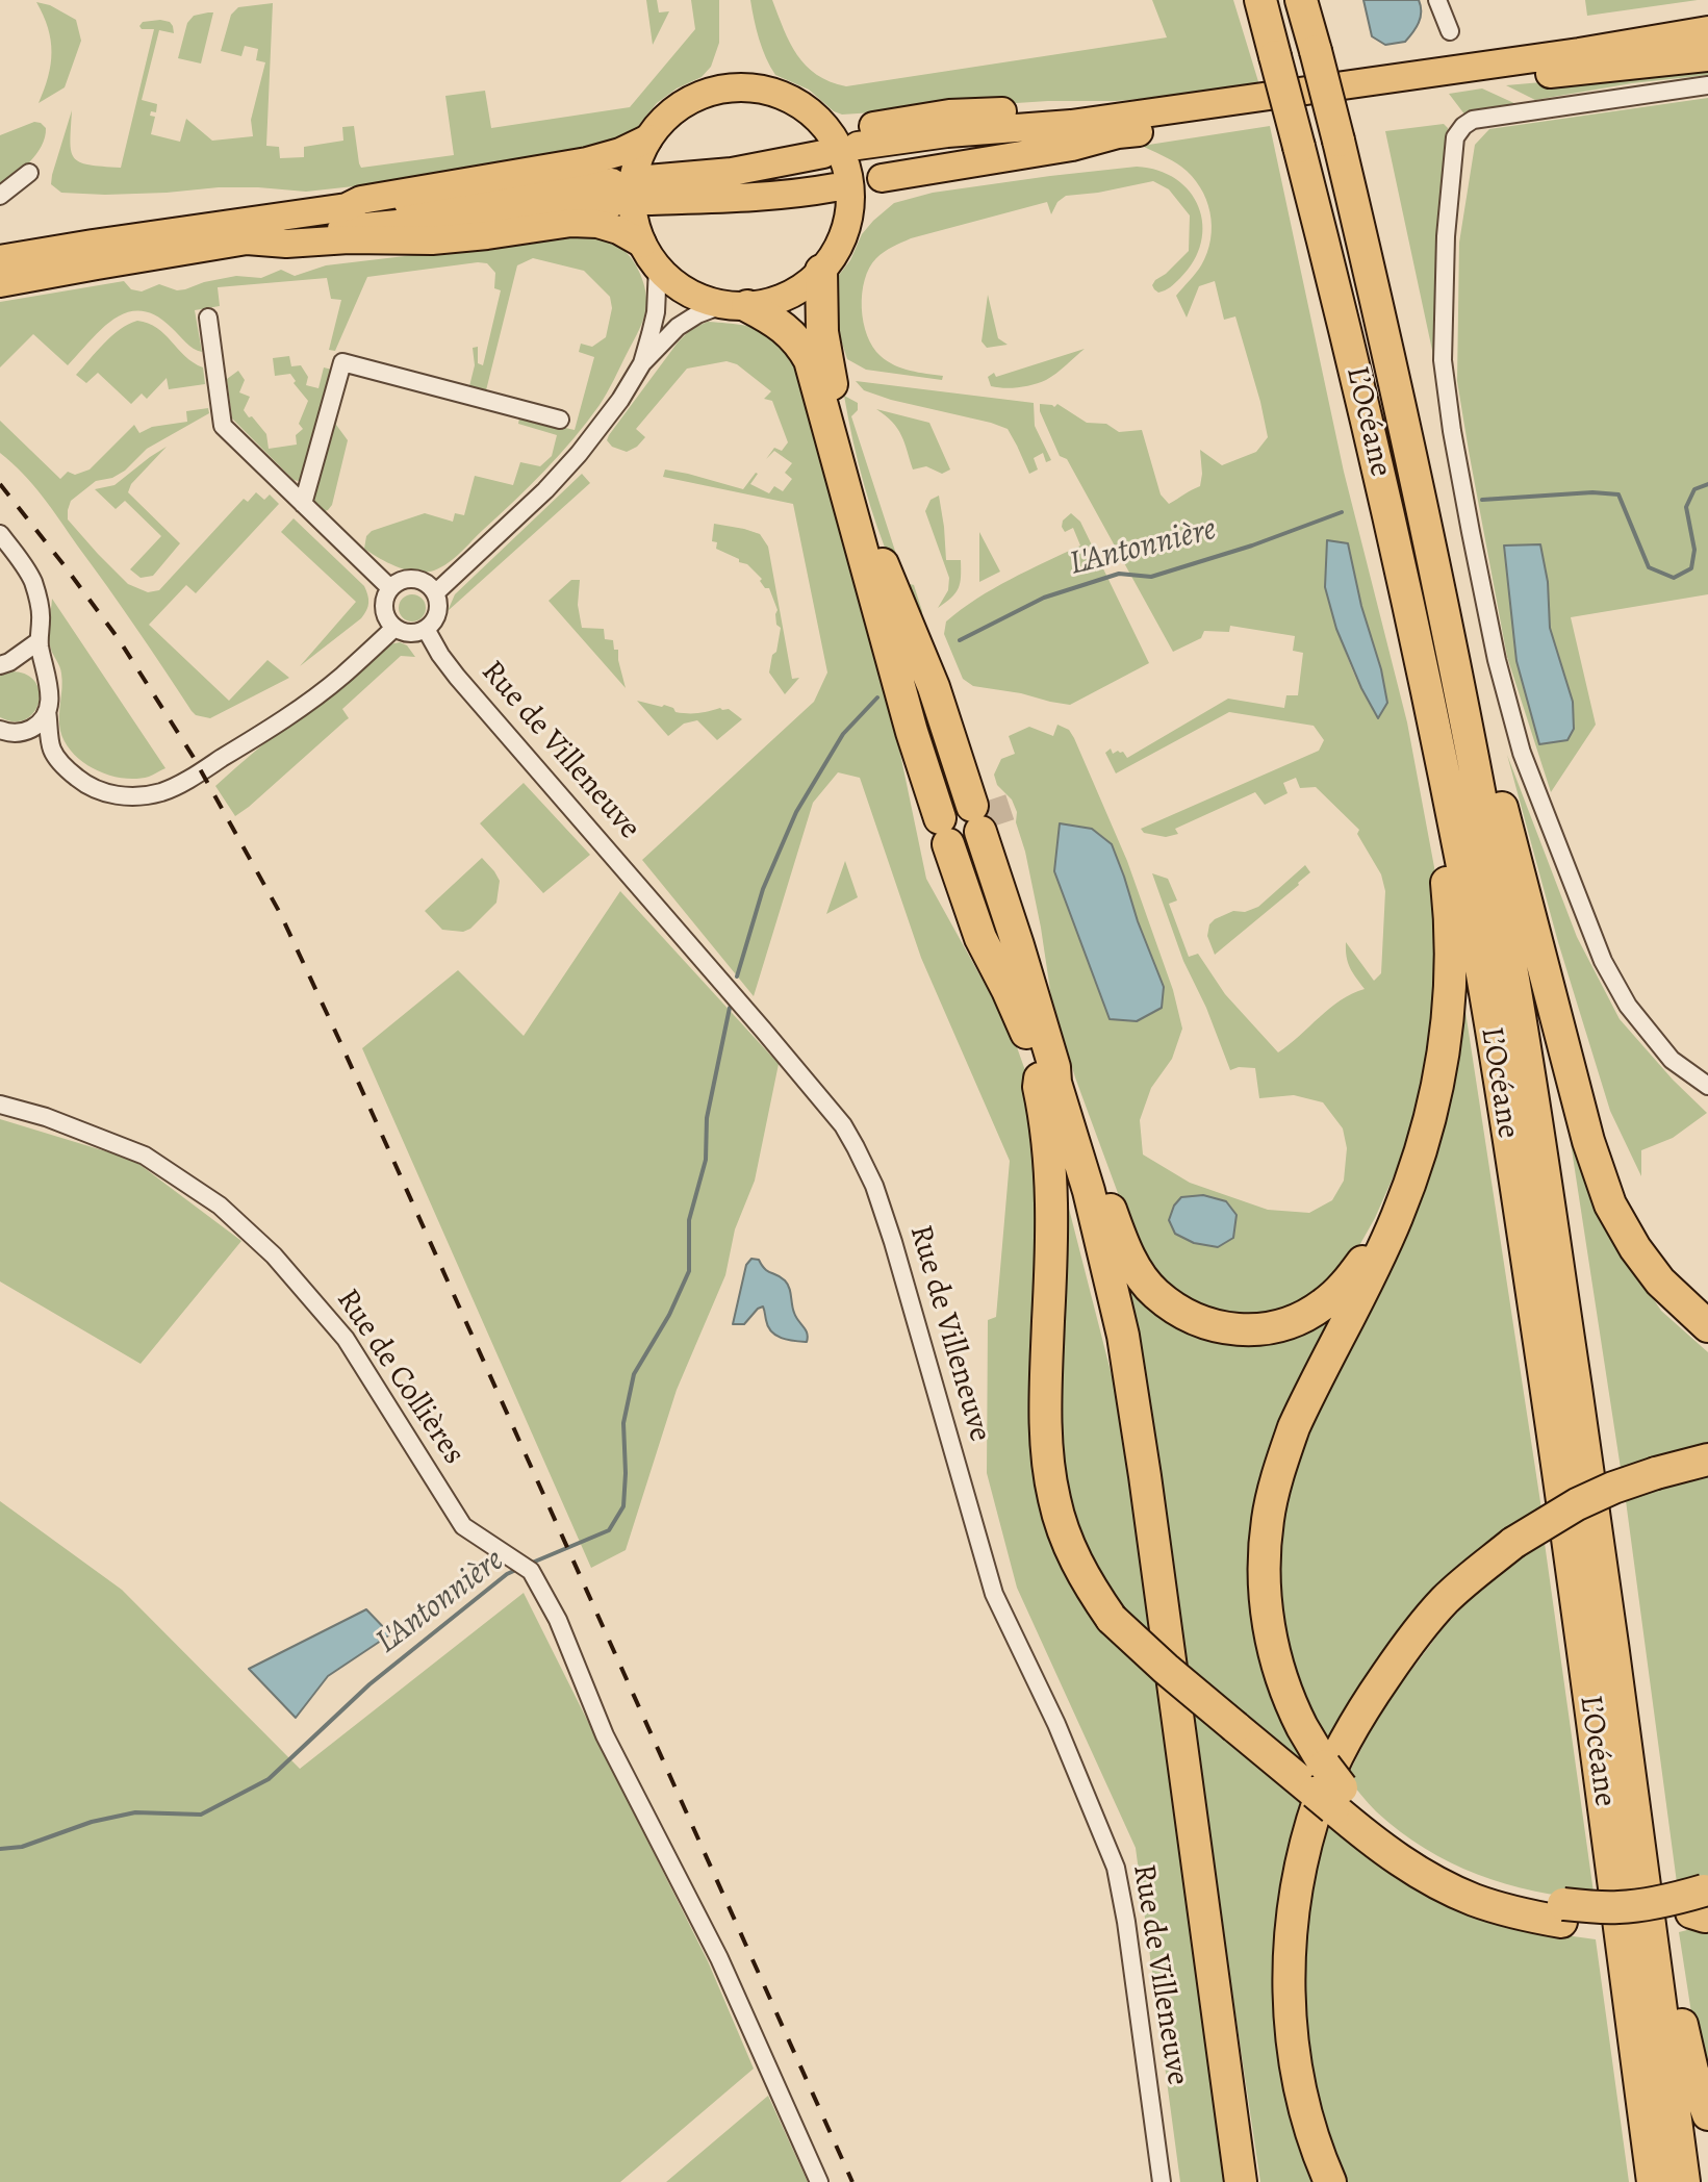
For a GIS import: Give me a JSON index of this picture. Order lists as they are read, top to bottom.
{
  "streets": {
    "highway": ["L’Océane"],
    "street": ["Rue de Villeneuve", "Rue de Collières"]
  },
  "water": ["L'Antonnière"]
}
